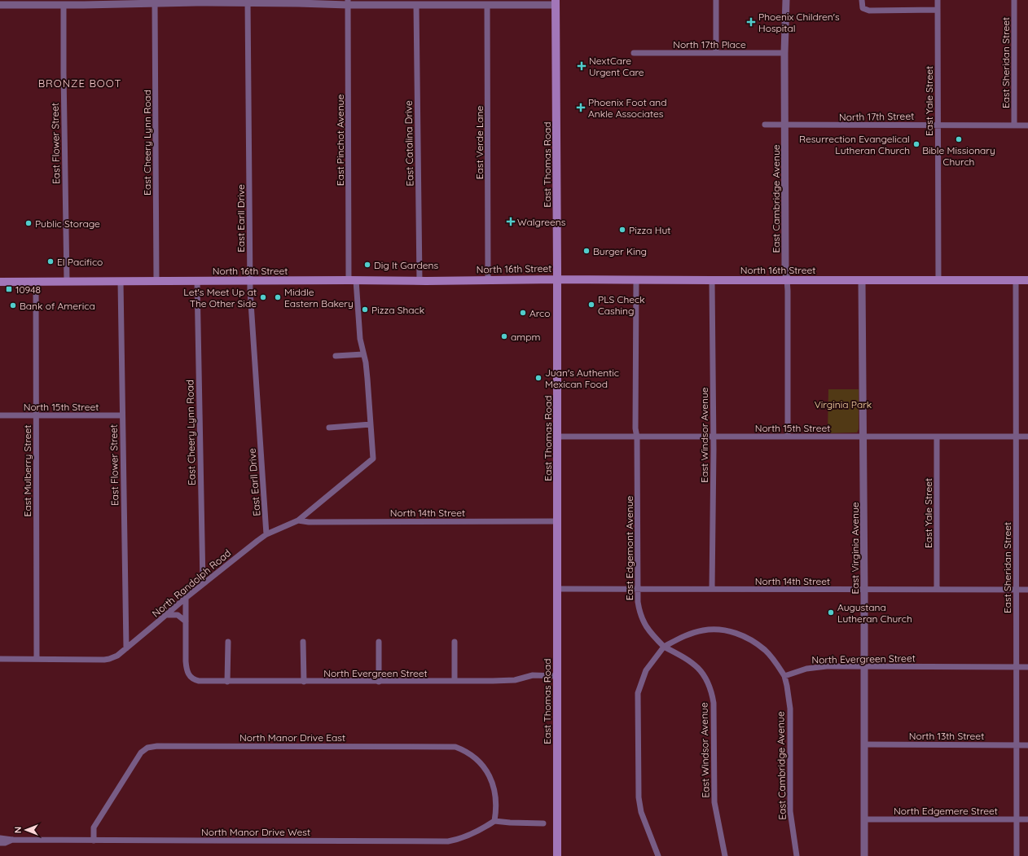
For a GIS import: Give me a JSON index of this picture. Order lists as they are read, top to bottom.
{
  "streets": {
    "main road": ["East Thomas Road", "North 16th Street"],
    "street": [
      "North 17th Place",
      "East Sheridan Street",
      "East Yale Street",
      "North 17th Street",
      "East Pinchot Avenue",
      "East Cheery Lynn Road",
      "East Verde Lane",
      "East Flower Street",
      "East Catalina Drive",
      "East Cambridge Avenue",
      "East Earll Drive",
      "North 15th Street",
      "East Windsor Avenue",
      "East Mulberry Street",
      "North 14th Street",
      "East Edgemont Avenue",
      "East Virginia Avenue",
      "North Randolph Road",
      "North Evergreen Street",
      "North 13th Street",
      "North Manor Drive East",
      "North Edgemere Street",
      "North Manor Drive West"
    ]
  },
  "crossings": [
    ["North 17th Place", "East Cambridge Avenue"],
    ["East Sheridan Street", "North 17th Street"],
    ["East Sheridan Street", "North 16th Street"],
    ["East Sheridan Street", "North 15th Street"],
    ["East Sheridan Street", "North 14th Street"],
    ["East Sheridan Street", "North Evergreen Street"],
    ["East Sheridan Street", "North 13th Street"],
    ["East Sheridan Street", "North Edgemere Street"],
    ["East Yale Street", "North 17th Street"],
    ["East Yale Street", "North 16th Street"],
    ["East Yale Street", "North 15th Street"],
    ["East Yale Street", "North 14th Street"],
    ["North 17th Street", "East Cambridge Avenue"],
    ["East Pinchot Avenue", "North 16th Street"],
    ["East Pinchot Avenue", "North Randolph Road"],
    ["East Cheery Lynn Road", "North 16th Street"],
    ["East Cheery Lynn Road", "North Randolph Road"],
    ["East Verde Lane", "North 16th Street"],
    ["East Flower Street", "North 16th Street"],
    ["East Flower Street", "North 15th Street"],
    ["East Flower Street", "North Randolph Road"],
    ["East Catalina Drive", "North 16th Street"],
    ["East Thomas Road", "North 16th Street"],
    ["East Thomas Road", "North 15th Street"],
    ["East Thomas Road", "North 14th Street"],
    ["East Thomas Road", "North Evergreen Street"],
    ["East Cambridge Avenue", "North 16th Street"],
    ["East Cambridge Avenue", "North 15th Street"],
    ["East Cambridge Avenue", "North Evergreen Street"],
    ["East Earll Drive", "North 16th Street"],
    ["East Earll Drive", "North Randolph Road"],
    ["North 16th Street", "East Windsor Avenue"],
    ["North 16th Street", "East Mulberry Street"],
    ["North 16th Street", "East Edgemont Avenue"],
    ["North 16th Street", "East Virginia Avenue"],
    ["North 15th Street", "East Windsor Avenue"],
    ["North 15th Street", "East Mulberry Street"],
    ["North 15th Street", "East Edgemont Avenue"],
    ["North 15th Street", "East Virginia Avenue"],
    ["East Windsor Avenue", "North 14th Street"],
    ["East Windsor Avenue", "East Edgemont Avenue"],
    ["East Mulberry Street", "North Randolph Road"],
    ["North 14th Street", "East Edgemont Avenue"],
    ["North 14th Street", "East Virginia Avenue"],
    ["North 14th Street", "North Randolph Road"],
    ["East Virginia Avenue", "North Evergreen Street"],
    ["East Virginia Avenue", "North 13th Street"],
    ["East Virginia Avenue", "North Edgemere Street"],
    ["North Manor Drive East", "North Manor Drive West"]
  ],
  "districts": ["BRONZE BOOT"],
  "parks": ["Virginia Park"],
  "places": {
    "health": [
      "Phoenix Children's Hospital",
      "NextCare Urgent Care",
      "Phoenix Foot and Ankle Associates",
      "Walgreens"
    ],
    "other": [
      "Bible Missionary Church",
      "Resurrection Evangelical Lutheran Church",
      "Public Storage",
      "Pizza Hut",
      "Burger King",
      "El Pacifico",
      "Dig It Gardens",
      "Let's Meet Up at The Other Side",
      "Middle Eastern Bakery",
      "PLS Check Cashing",
      "Bank of America",
      "Pizza Shack",
      "Arco",
      "ampm",
      "Juan's Authentic Mexican Food",
      "Augustana Lutheran Church"
    ],
    "transit": ["10948"]
  },
  "north": "left"
}
